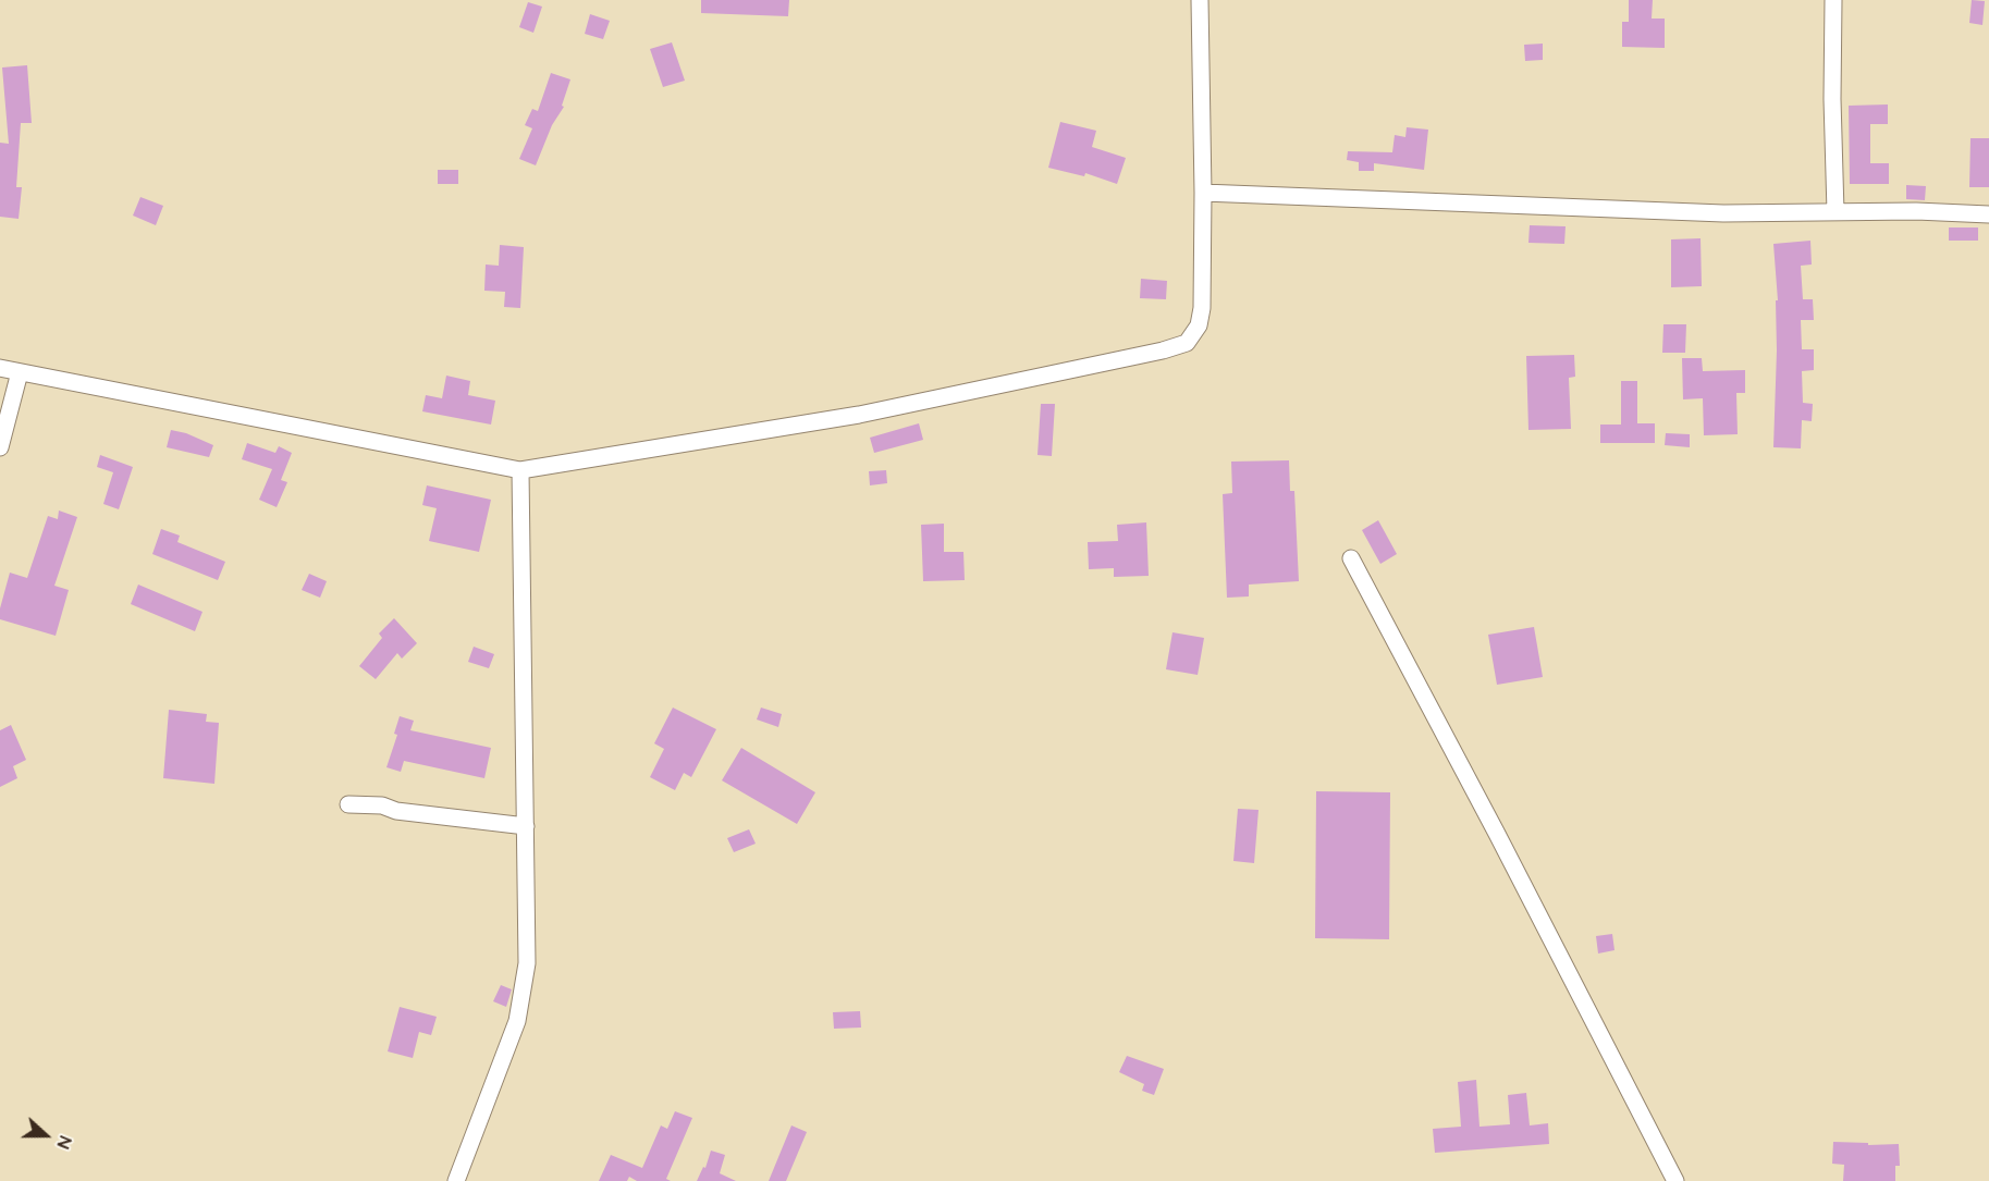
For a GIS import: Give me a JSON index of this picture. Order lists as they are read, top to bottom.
{
  "north": "right"
}
